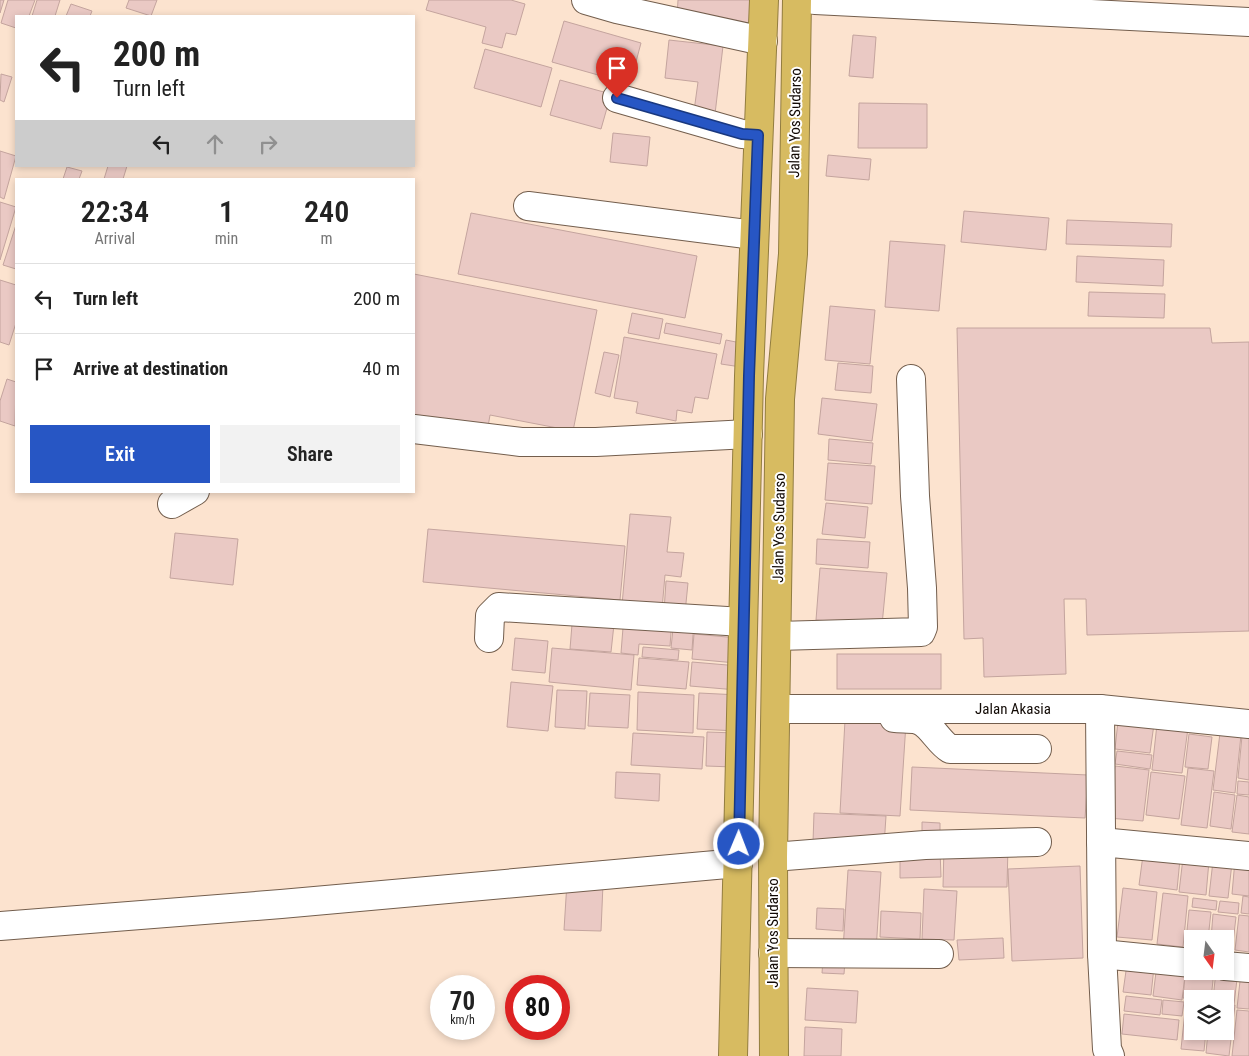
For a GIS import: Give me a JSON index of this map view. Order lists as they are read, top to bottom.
{
  "streets": {
    "highway": ["Jalan Yos Sudarso"],
    "street": ["Jalan Akasia"]
  },
  "crossings": [
    ["Jalan Yos Sudarso", "Jalan Akasia"]
  ],
  "north": "bottom",
  "page": {
    "turn": ["200 m", "Turn left"],
    "eta": [
      "22:34",
      "Arrival",
      "1",
      "min",
      "240",
      "m"
    ],
    "list": [
      {
        "name": "Turn left",
        "value": "200 m"
      },
      {
        "name": "Arrive at destination",
        "value": "40 m"
      }
    ],
    "buttons": ["Exit", "Share"],
    "speed": "70 km/h",
    "limit": "80"
  }
}
